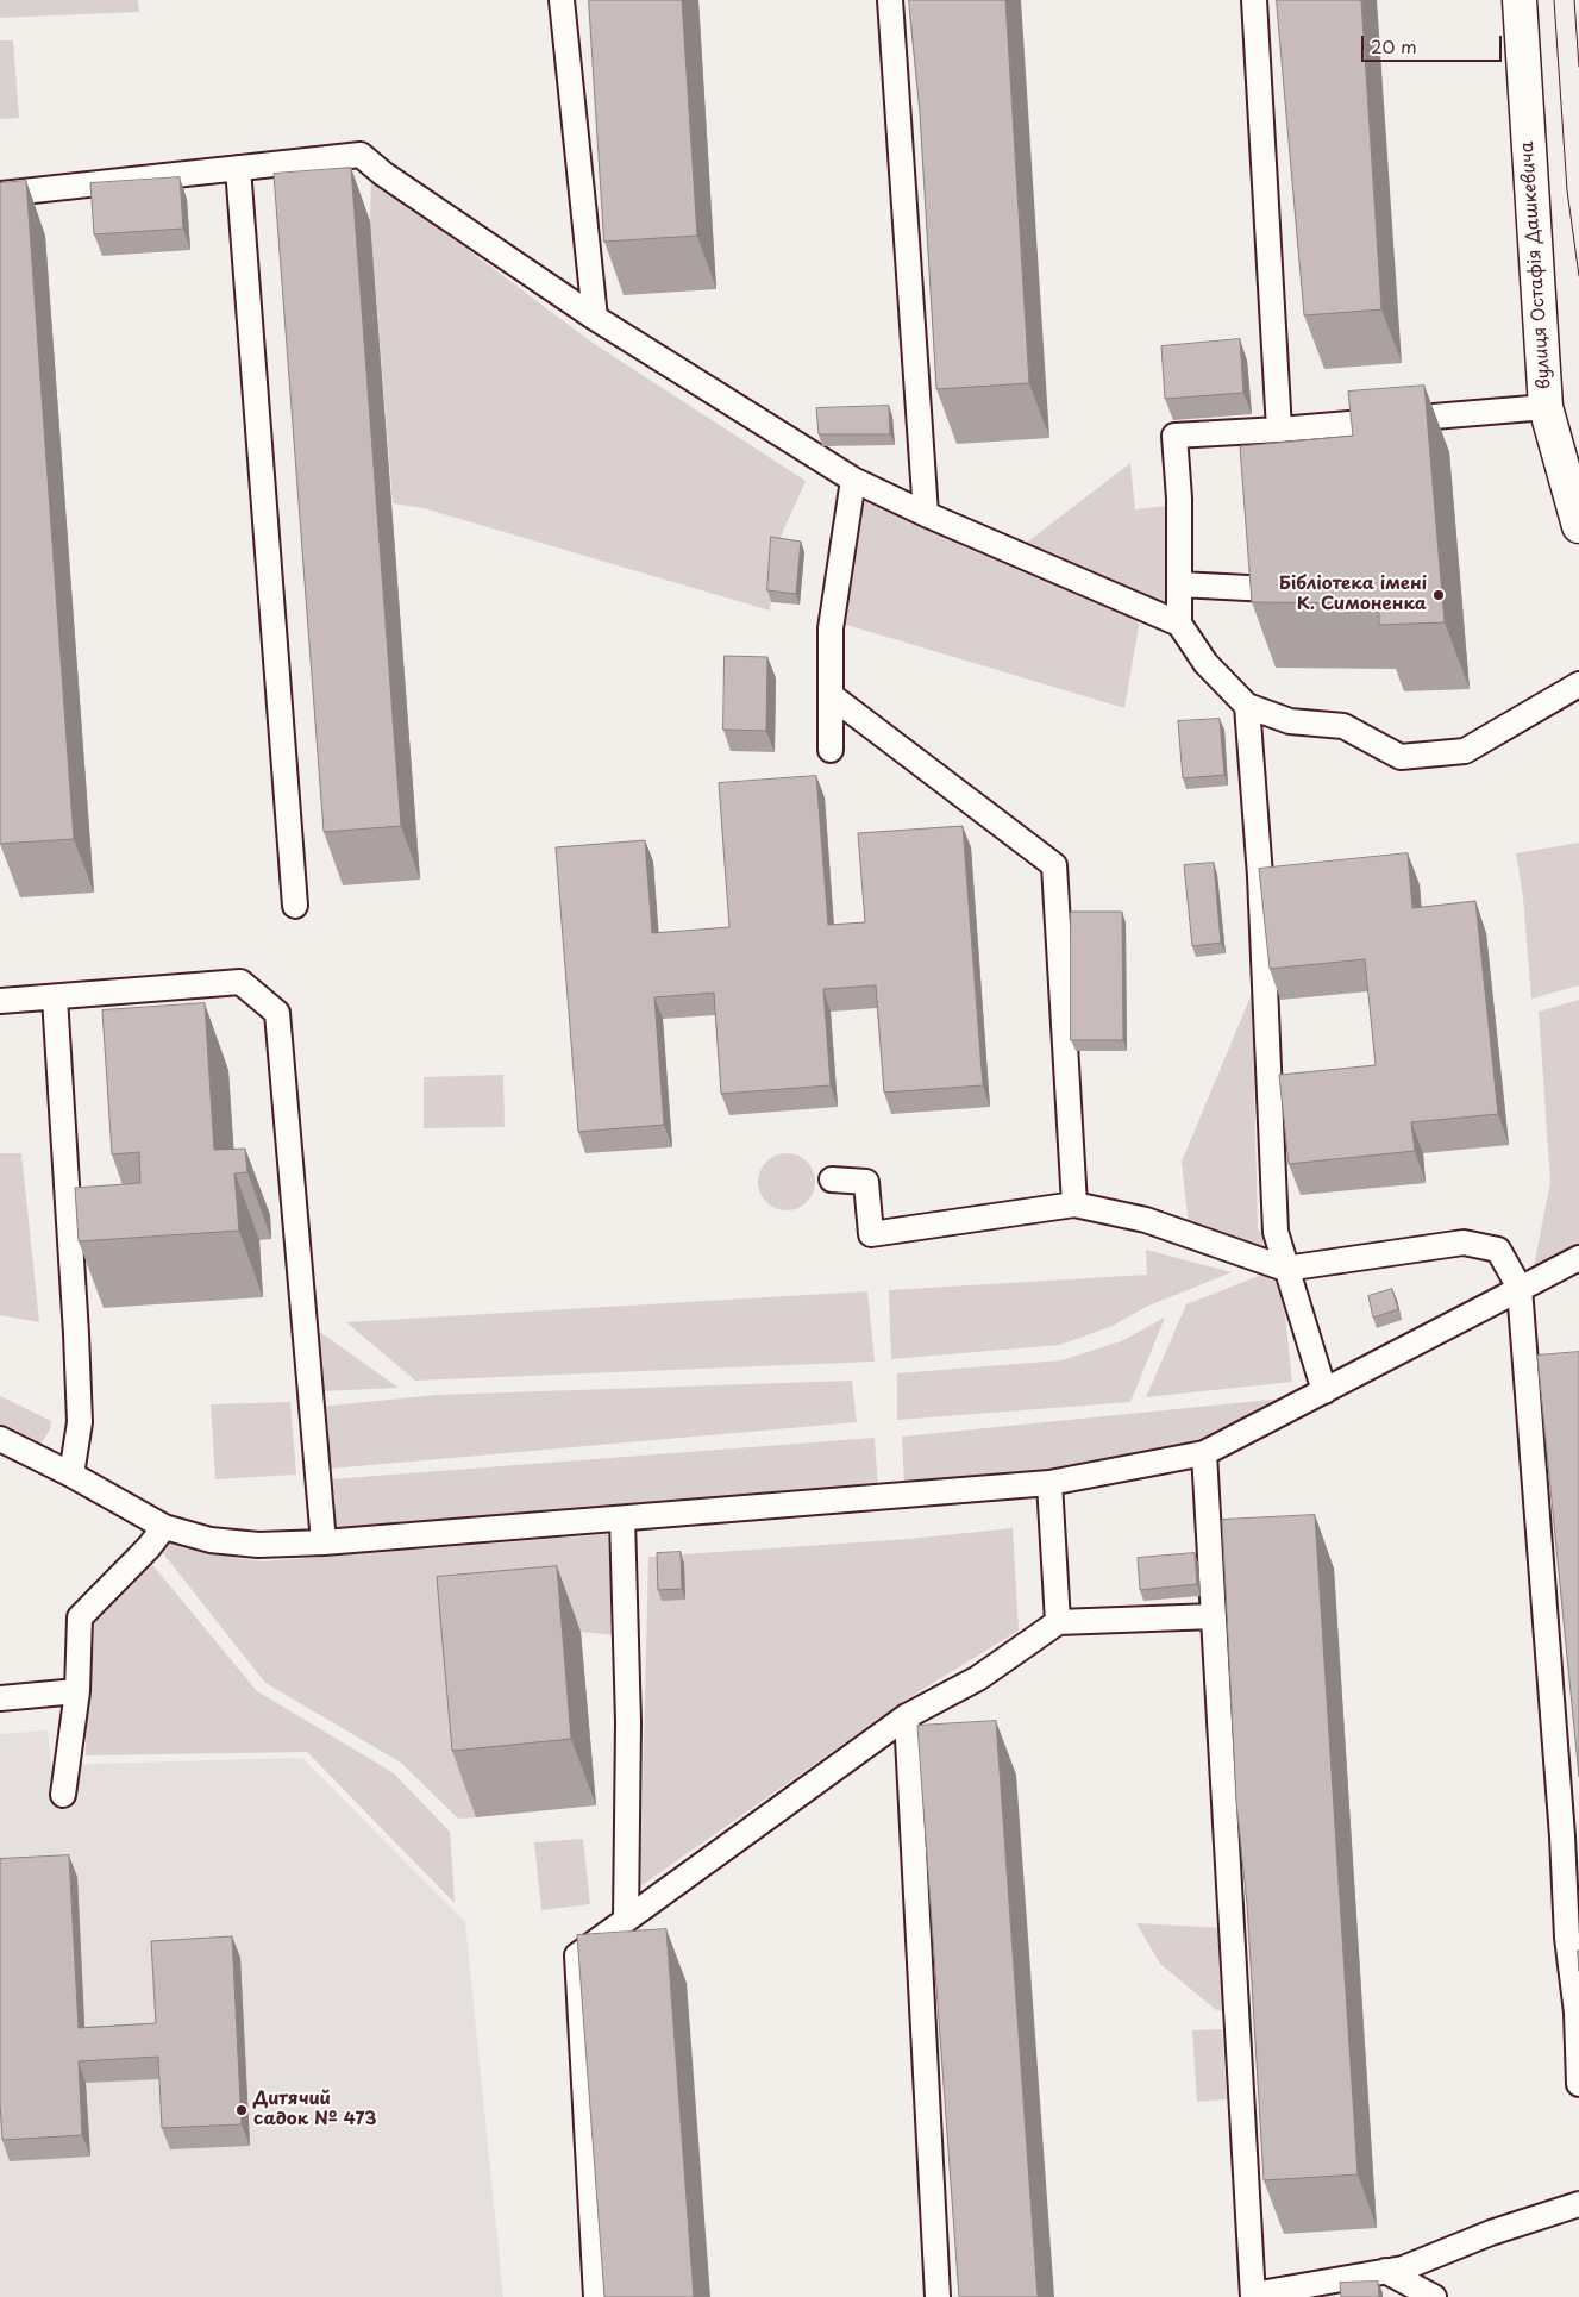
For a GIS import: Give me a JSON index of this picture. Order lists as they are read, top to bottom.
{
  "streets": {
    "street": ["вулиця Остафія Дашкевича"]
  },
  "places": ["Бібліотека імені К. Симоненка", "Дитячий садок № 473"],
  "scale_bar": "20 m"
}
